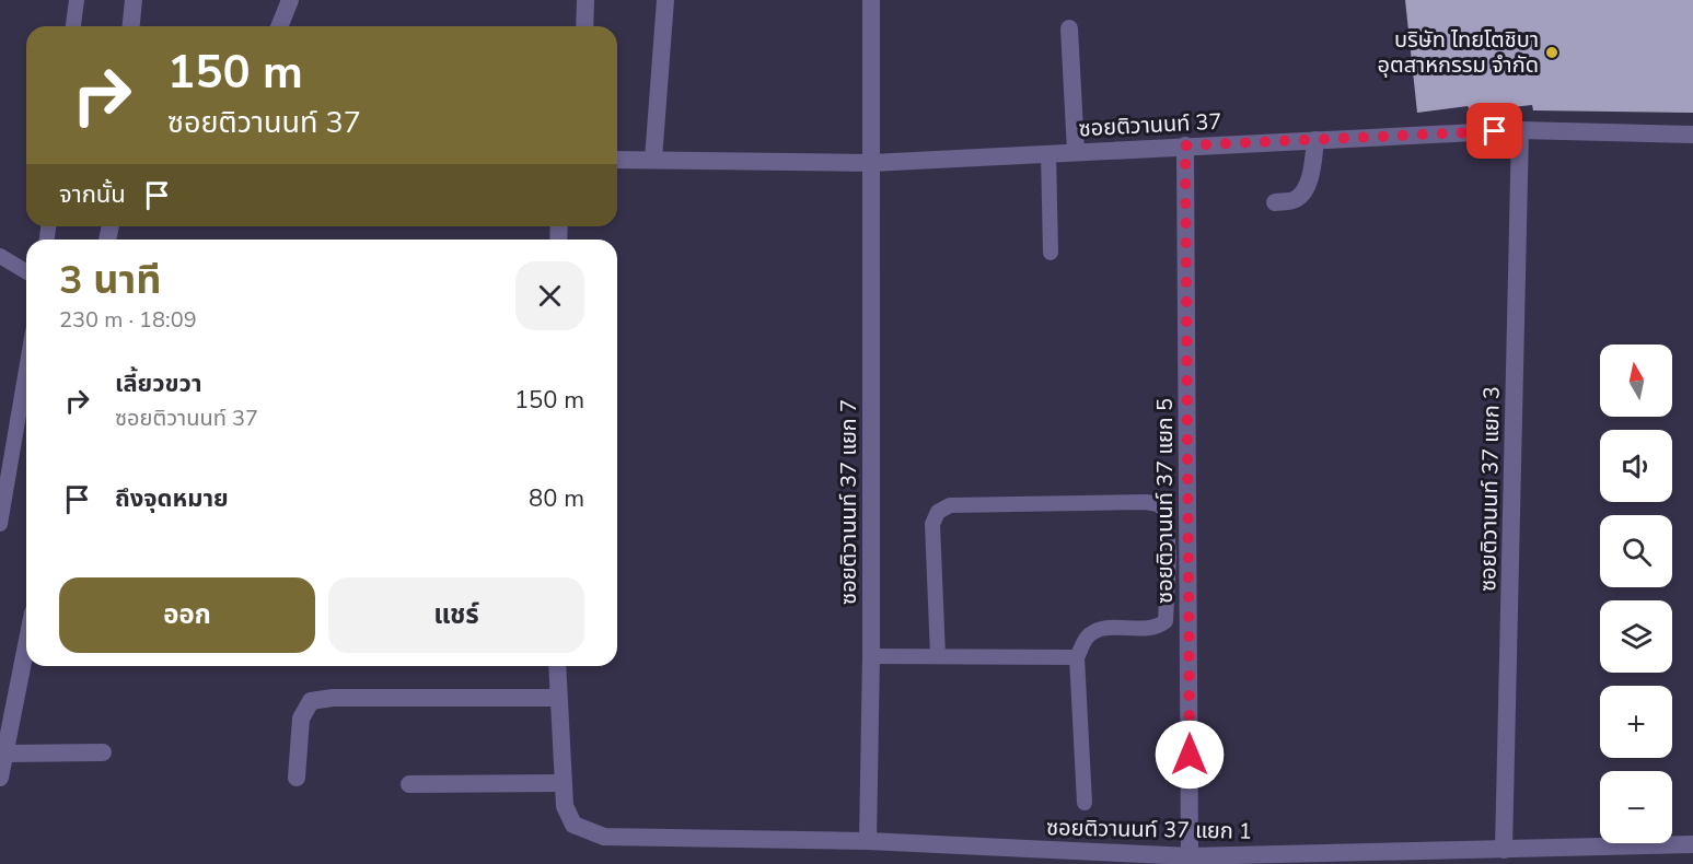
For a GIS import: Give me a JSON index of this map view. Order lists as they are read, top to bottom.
{
  "streets": {
    "street": [
      "ซอยติวานนท์ 37",
      "ซอยติวานนท์ 37 แยก 3",
      "ซอยติวานนท์ 37 แยก 5",
      "ซอยติวานนท์ 37 แยก 7",
      "ซอยติวานนท์ 37 แยก 1"
    ]
  },
  "crossings": [
    ["ซอยติวานนท์ 37", "ซอยติวานนท์ 37 แยก 3"],
    ["ซอยติวานนท์ 37", "ซอยติวานนท์ 37 แยก 5"],
    ["ซอยติวานนท์ 37", "ซอยติวานนท์ 37 แยก 7"],
    ["ซอยติวานนท์ 37 แยก 3", "ซอยติวานนท์ 37 แยก 1"],
    ["ซอยติวานนท์ 37 แยก 5", "ซอยติวานนท์ 37 แยก 1"],
    ["ซอยติวานนท์ 37 แยก 7", "ซอยติวานนท์ 37 แยก 1"]
  ],
  "places": ["บริษัท ไทยโตชิบา อุตสาหกรรม จำกัด"],
  "north": "top",
  "page": {
    "turn": ["150 m", "ซอยติวานนท์ 37"],
    "then": "จากนั้น",
    "heading": ["3 นาที", "230 m · 18:09"],
    "map_buttons": ["+", "−"],
    "list": [
      {
        "name": "เลี้ยวขวา",
        "note": "ซอยติวานนท์ 37",
        "value": "150 m"
      },
      {
        "name": "ถึงจุดหมาย",
        "value": "80 m"
      }
    ],
    "buttons": ["ออก", "แชร์"]
  }
}
